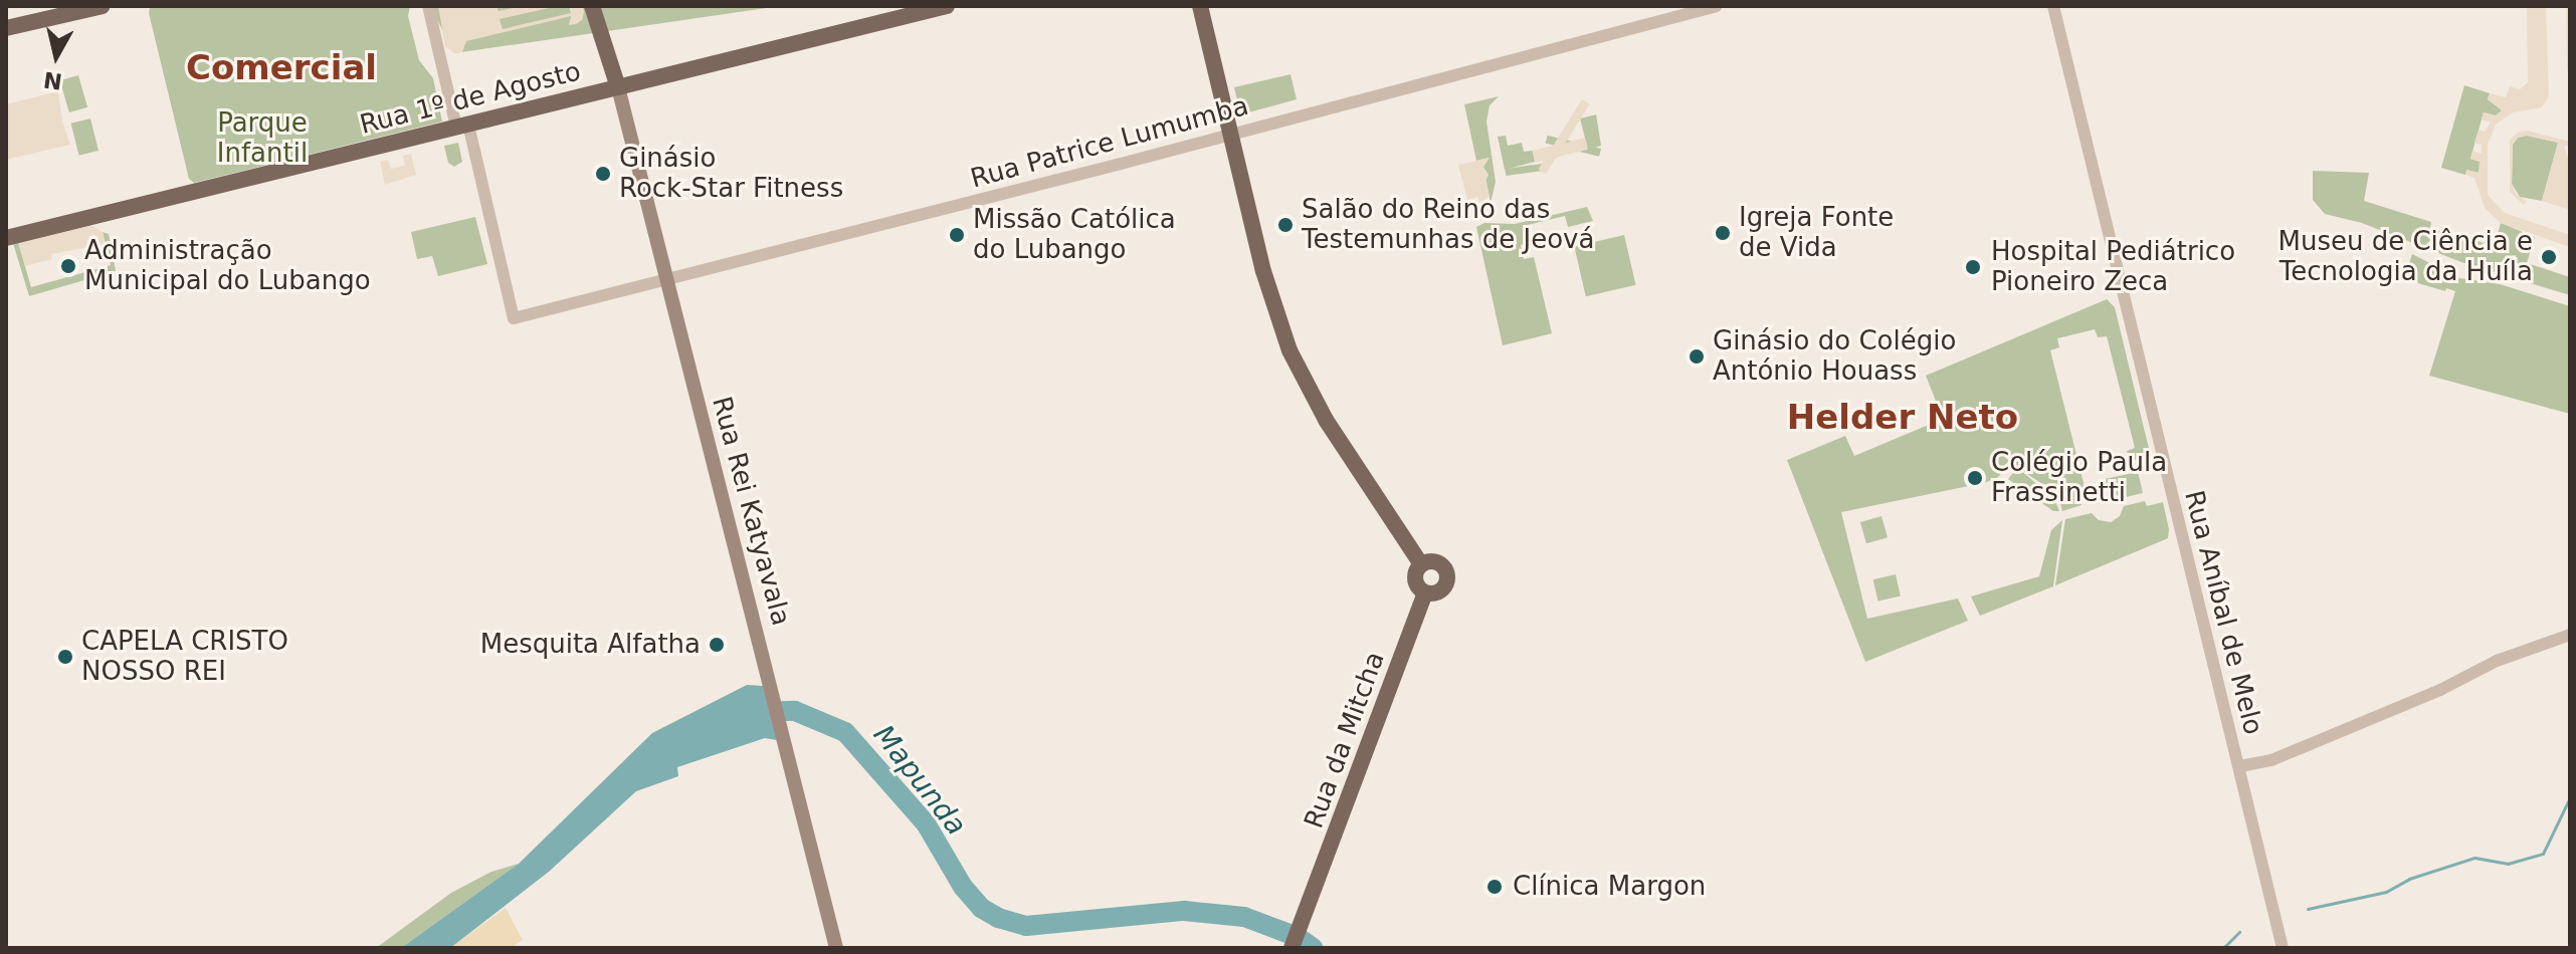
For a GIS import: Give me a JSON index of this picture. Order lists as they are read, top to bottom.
{
  "streets": {
    "main road": ["Rua 1º de Agosto", "Rua Rei Katyavala", "Rua da Mitcha"],
    "street": ["Rua Patrice Lumumba", "Rua Aníbal de Melo"]
  },
  "crossings": [
    ["Rua 1º de Agosto", "Rua Patrice Lumumba"],
    ["Rua 1º de Agosto", "Rua Rei Katyavala"],
    ["Rua Patrice Lumumba", "Rua Rei Katyavala"]
  ],
  "districts": ["Comercial", "Helder Neto"],
  "water": ["Mapunda"],
  "parks": ["Parque Infantil"],
  "places": [
    "Ginásio Rock-Star Fitness",
    "Salão do Reino das Testemunhas de Jeová",
    "Igreja Fonte de Vida",
    "Missão Católica do Lubango",
    "Museu de Ciência e Tecnologia da Huíla",
    "Administração Municipal do Lubango",
    "Hospital Pediátrico Pioneiro Zeca",
    "Ginásio do Colégio António Houass",
    "Colégio Paula Frassinetti",
    "Mesquita Alfatha",
    "CAPELA CRISTO NOSSO REI",
    "Clínica Margon"
  ],
  "north": "bottom"
}
